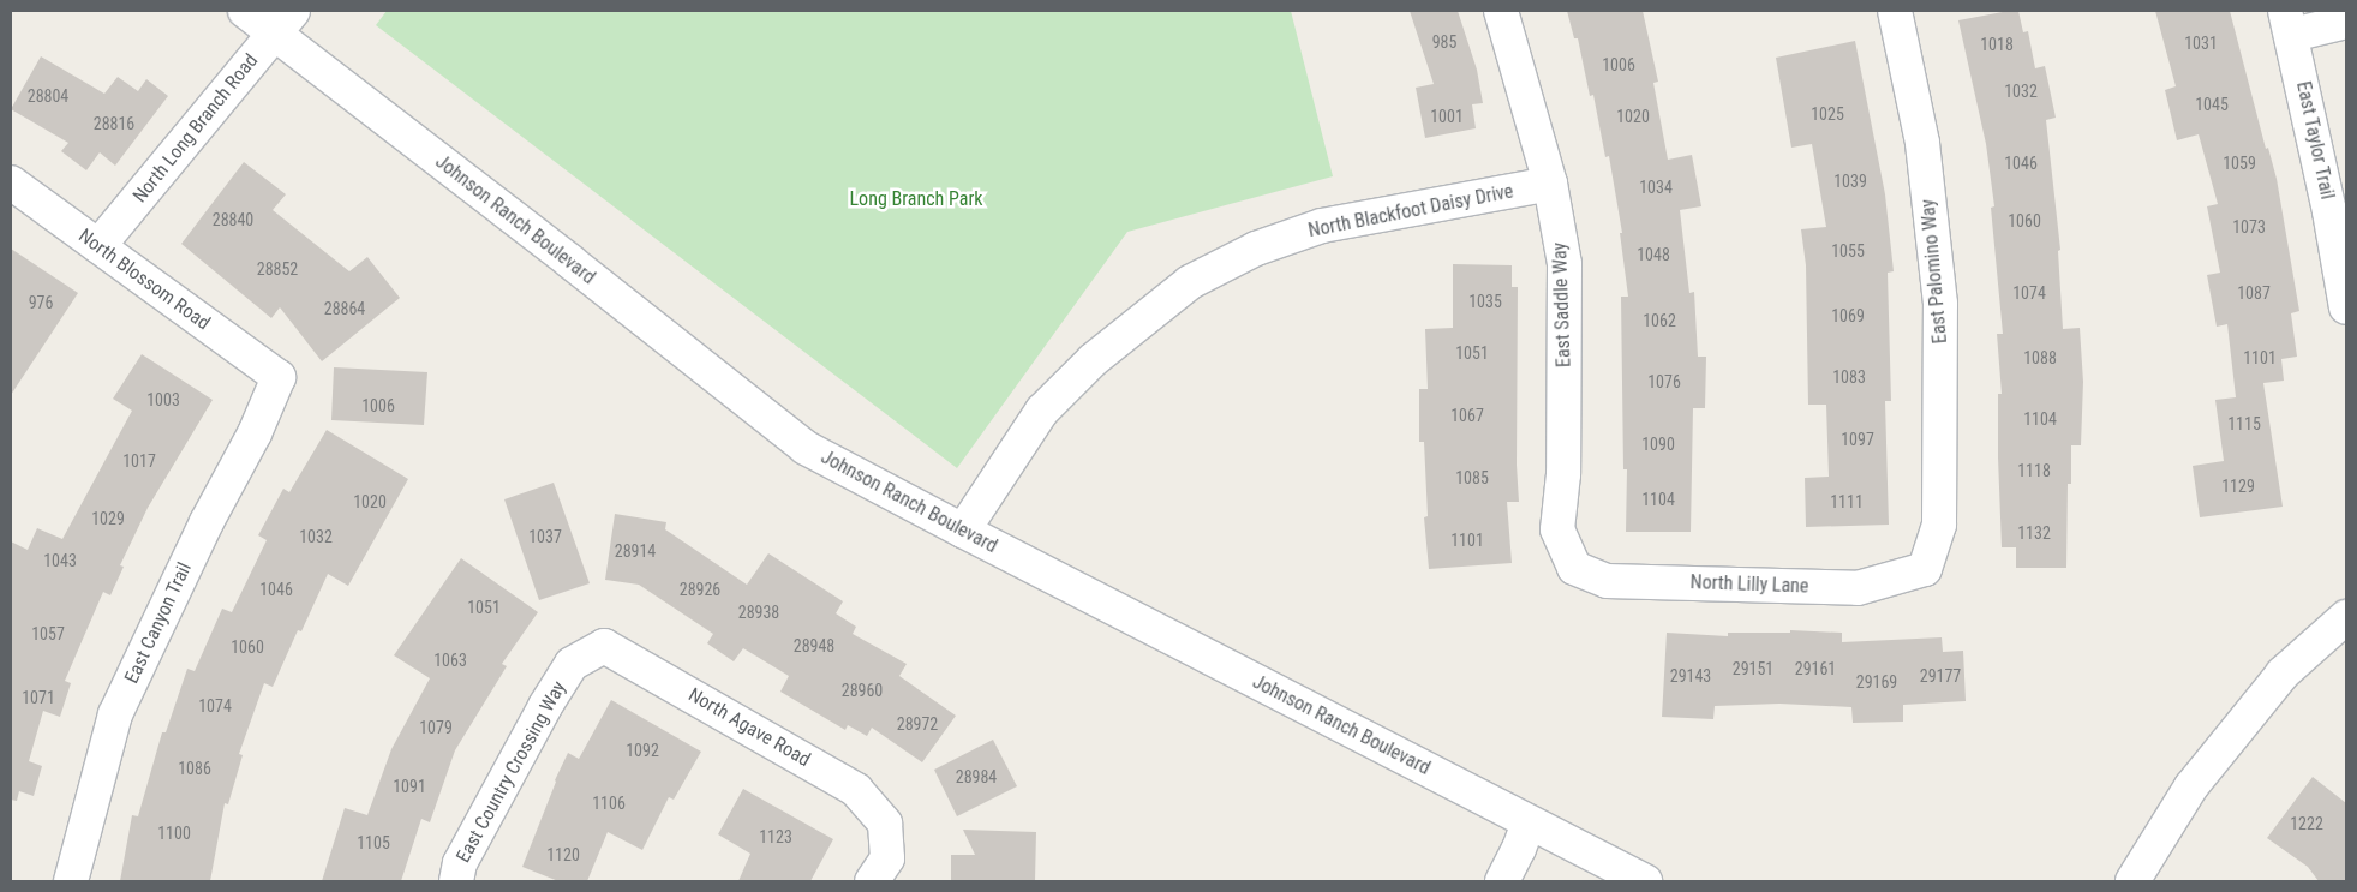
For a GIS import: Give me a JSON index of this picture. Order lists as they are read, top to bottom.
{
  "streets": {
    "street": [
      "North Long Branch Road",
      "East Taylor Trail",
      "North Blackfoot Daisy Drive",
      "Johnson Ranch Boulevard",
      "East Palomino Way",
      "North Blossom Road",
      "East Saddle Way",
      "North Lilly Lane",
      "East Canyon Trail",
      "North Agave Road",
      "East Country Crossing Way"
    ]
  },
  "crossings": [
    ["North Long Branch Road", "Johnson Ranch Boulevard"],
    ["North Long Branch Road", "North Blossom Road"],
    ["North Blackfoot Daisy Drive", "Johnson Ranch Boulevard"],
    ["North Blackfoot Daisy Drive", "East Saddle Way"],
    ["East Palomino Way", "North Lilly Lane"],
    ["North Blossom Road", "East Canyon Trail"],
    ["East Saddle Way", "North Lilly Lane"],
    ["North Agave Road", "East Country Crossing Way"]
  ],
  "parks": ["Long Branch Park"],
  "house_numbers": [
    "985",
    "1031",
    "1018",
    "1006",
    "1032",
    "28804",
    "1045",
    "1025",
    "1001",
    "1020",
    "28816",
    "1046",
    "1059",
    "1039",
    "1034",
    "28840",
    "1060",
    "1073",
    "1055",
    "1048",
    "28852",
    "1074",
    "1087",
    "1035",
    "976",
    "28864",
    "1069",
    "1062",
    "1051",
    "1088",
    "1101",
    "1083",
    "1076",
    "1003",
    "1006",
    "1067",
    "1104",
    "1115",
    "1097",
    "1090",
    "1017",
    "1118",
    "1085",
    "1129",
    "1104",
    "1020",
    "1111",
    "1029",
    "1132",
    "1032",
    "1037",
    "1101",
    "28914",
    "1043",
    "1046",
    "28926",
    "1051",
    "28938",
    "1057",
    "28948",
    "1060",
    "1063",
    "29151",
    "29161",
    "29143",
    "29177",
    "29169",
    "28960",
    "1071",
    "1074",
    "28972",
    "1079",
    "1092",
    "1086",
    "28984",
    "1091",
    "1106",
    "1222",
    "1100",
    "1123",
    "1105",
    "1120"
  ]
}
